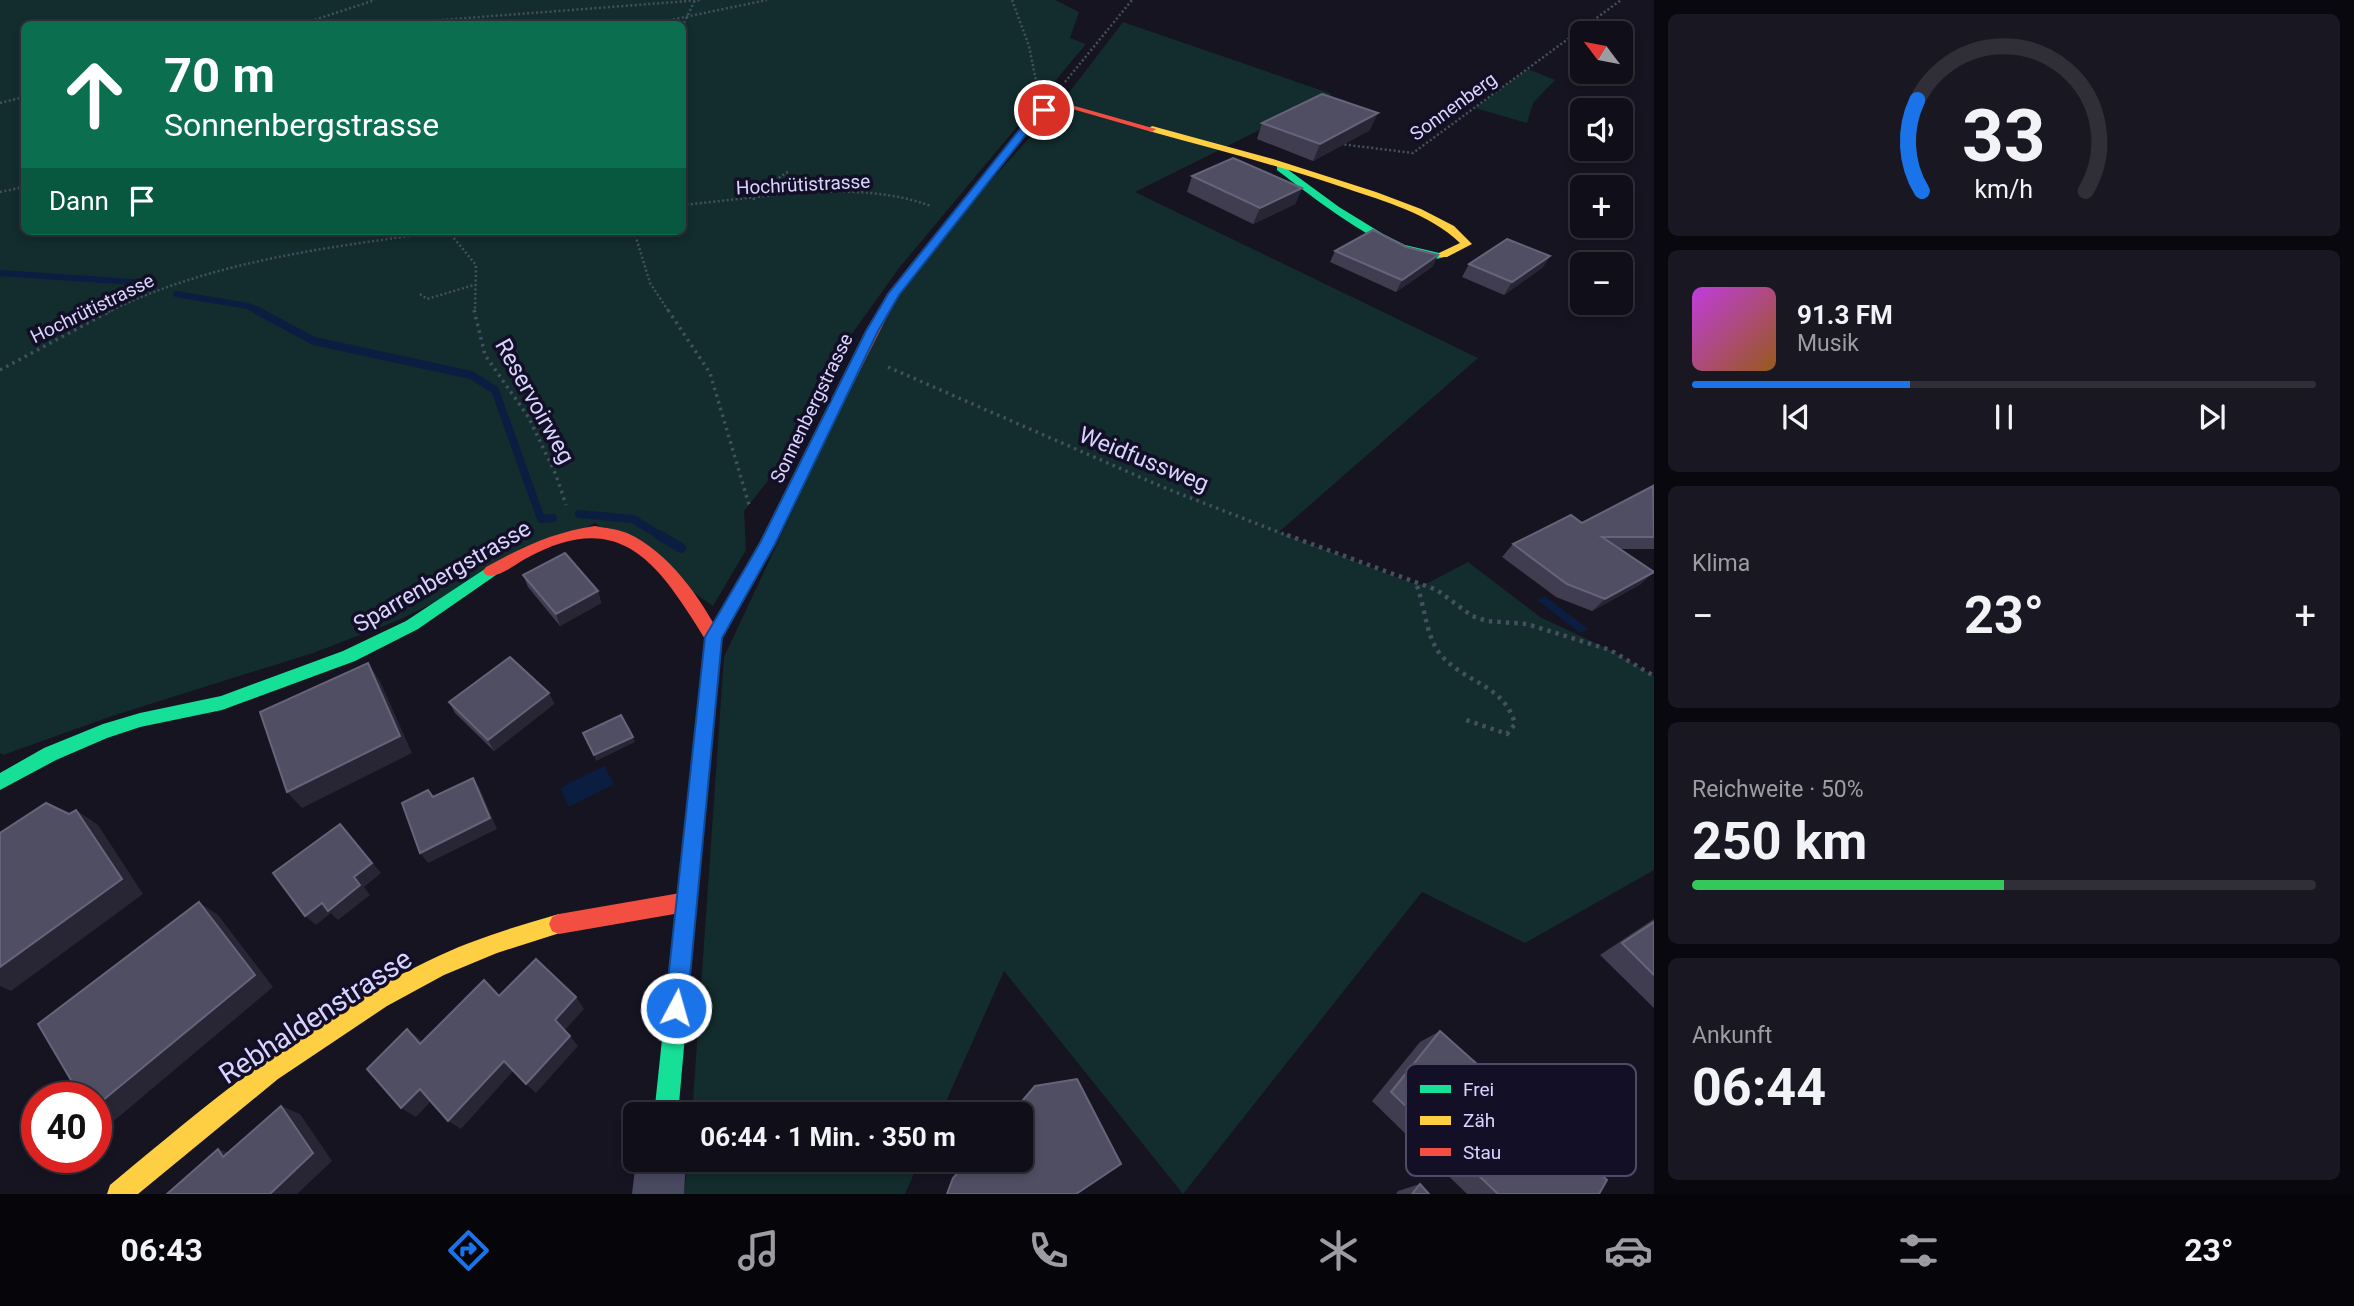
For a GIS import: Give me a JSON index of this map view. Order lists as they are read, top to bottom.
{
  "streets": {
    "street": ["Sonnenbergstrasse", "Sparrenbergstrasse", "Rebhaldenstrasse"],
    "path": [
      "Sonnenberg",
      "Hochrütistrasse",
      "Reservoirweg",
      "Weidfussweg"
    ]
  },
  "crossings": [
    ["Reservoirweg", "Sparrenbergstrasse"],
    ["Sonnenbergstrasse", "Weidfussweg"],
    ["Sonnenbergstrasse", "Sparrenbergstrasse"]
  ],
  "legend": ["Frei", "Zäh", "Stau"],
  "north": "top left",
  "page": {
    "map_buttons": ["+", "−"],
    "turn": ["70 m", "Sonnenbergstrasse"],
    "then": "Dann",
    "song": ["91.3 FM", "Musik"],
    "tile": [
      "Klima",
      ["Reichweite · 50%", "250 km"],
      ["Ankunft", "06:44"]
    ],
    "heat": ["−", "23°", "+"],
    "limit": "40",
    "trip": "06:44 · 1 Min. · 350 m",
    "tabs": ["06:43", "23°"],
    "gauge": ["33", "km/h"]
  }
}
